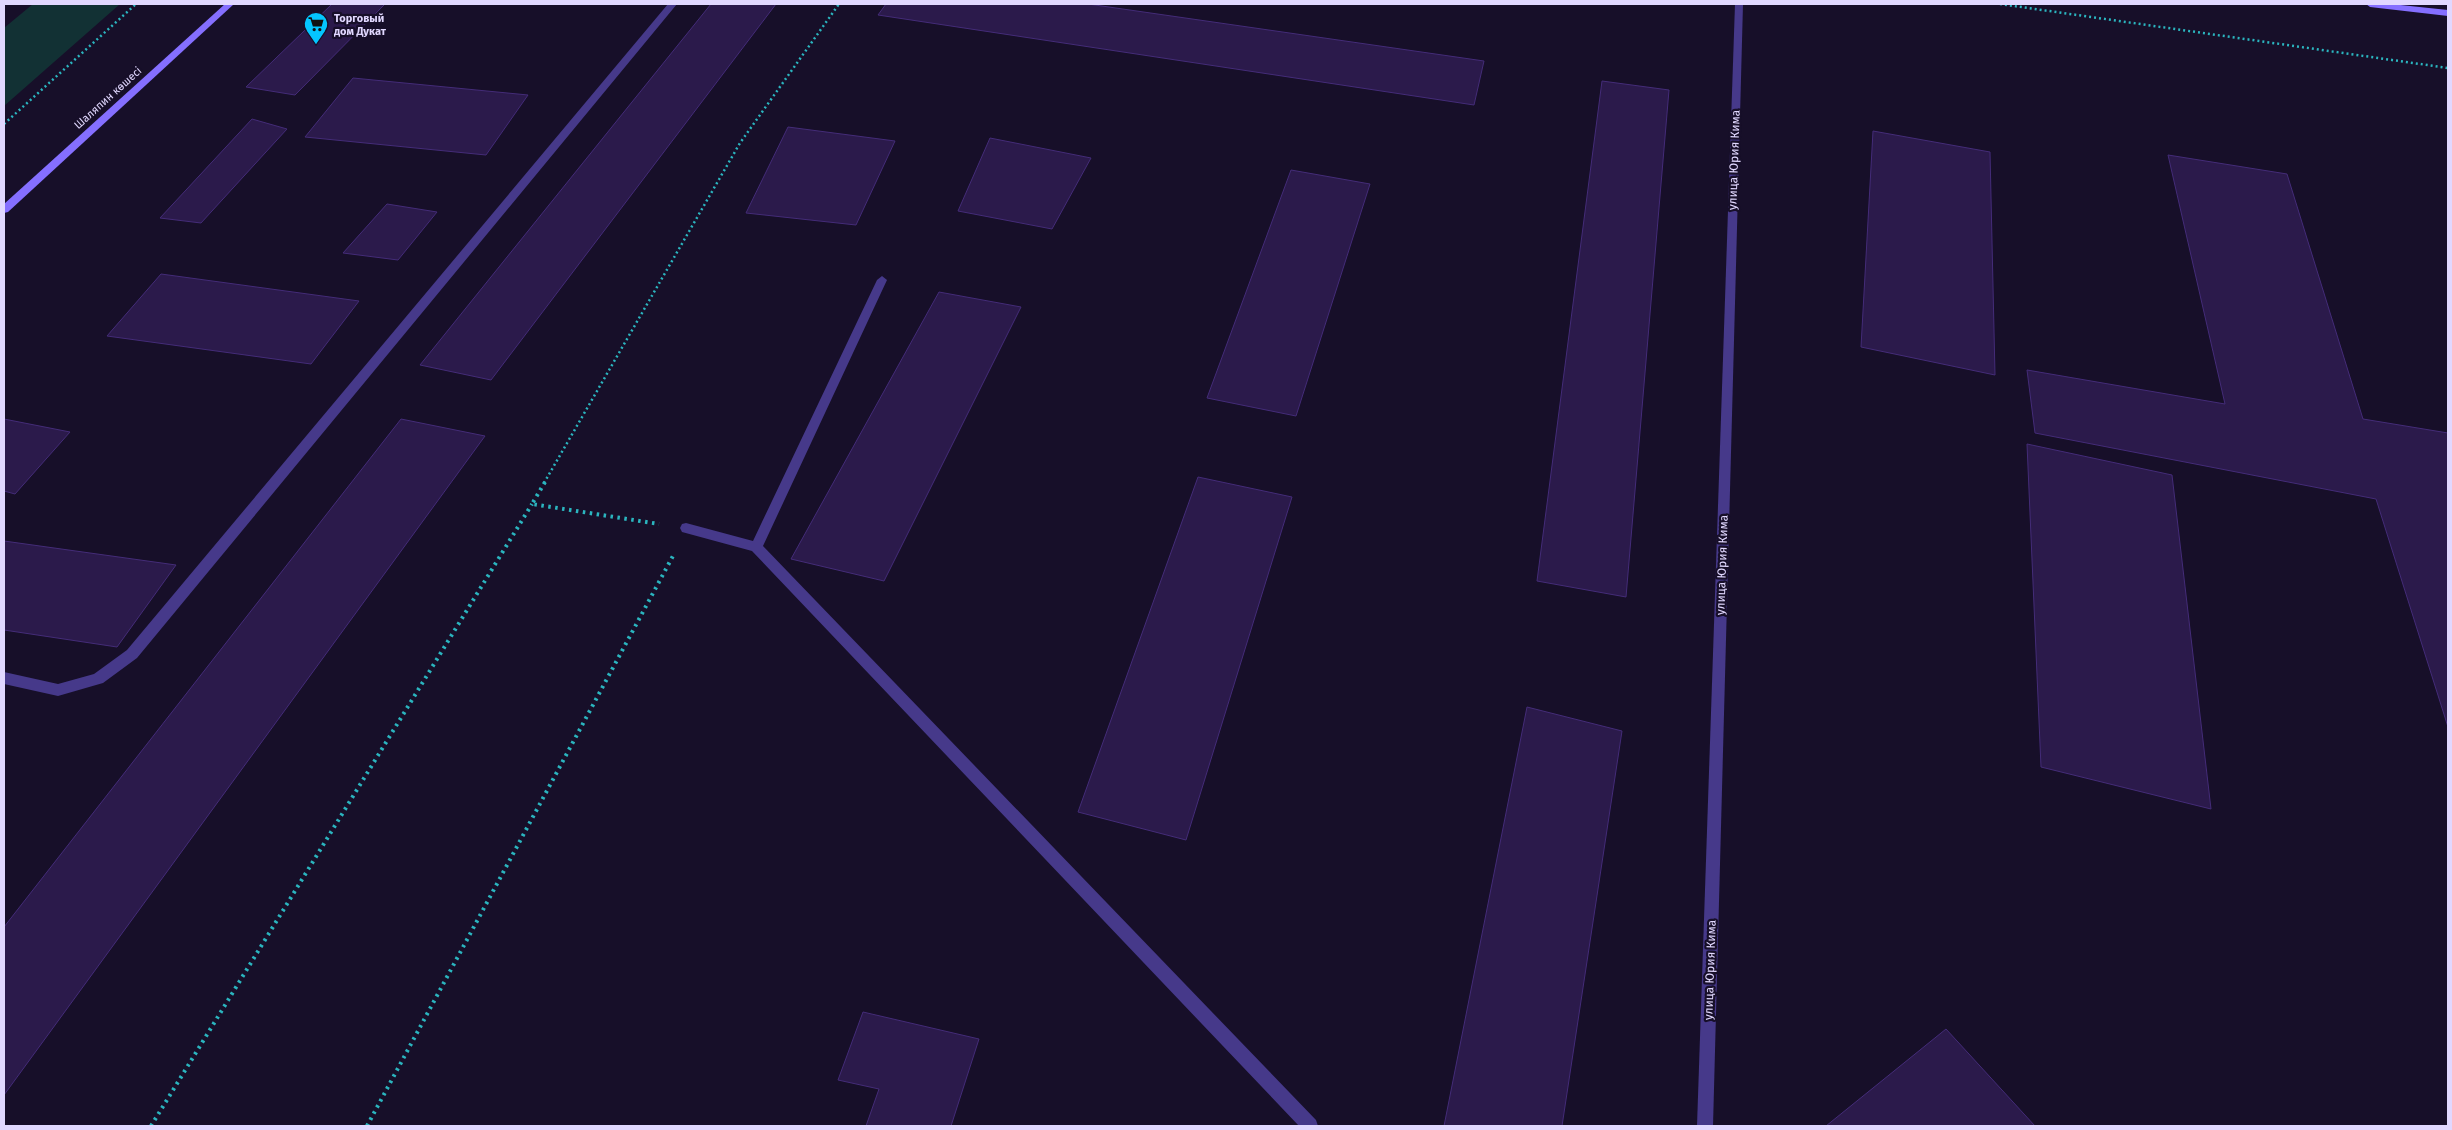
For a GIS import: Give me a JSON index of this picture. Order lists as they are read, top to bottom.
{
  "streets": {
    "main road": ["Шаляпин көшесі"],
    "street": ["улица Юрия Кима"]
  },
  "places": {
    "supermarket": ["Торговый дом Дукат"]
  }
}
